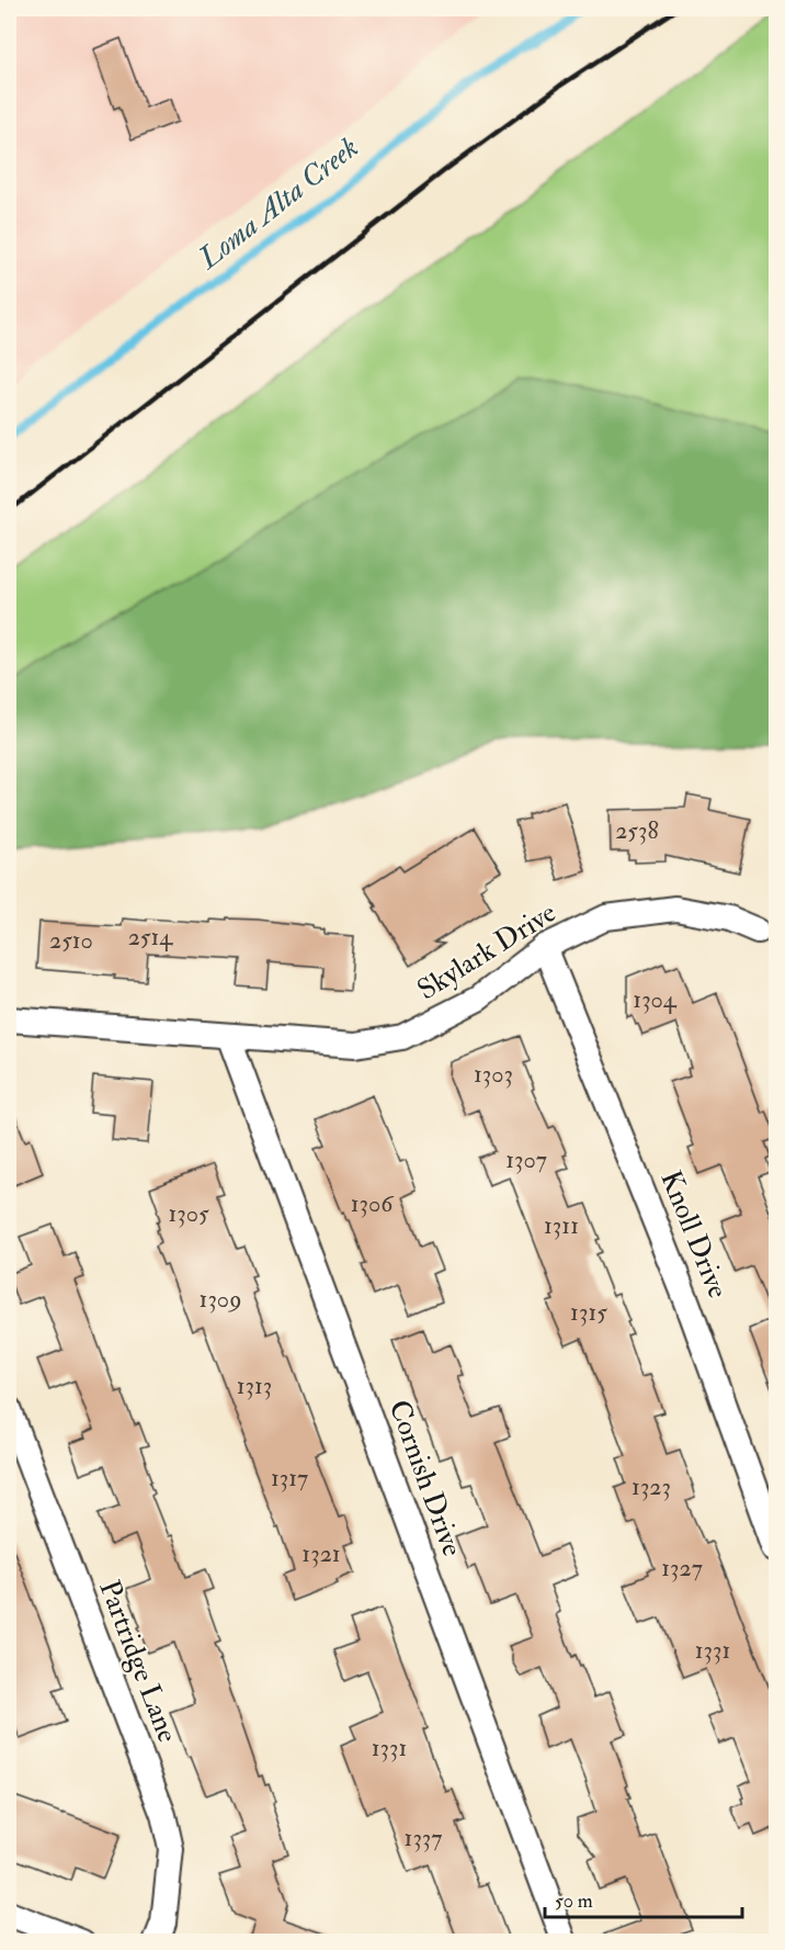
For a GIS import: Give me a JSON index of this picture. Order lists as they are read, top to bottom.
{
  "streets": {
    "street": [
      "Skylark Drive",
      "Knoll Drive",
      "Cornish Drive",
      "Partridge Lane"
    ]
  },
  "crossings": [
    ["Skylark Drive", "Knoll Drive"],
    ["Skylark Drive", "Cornish Drive"]
  ],
  "water": ["Loma Alta Creek"],
  "house_numbers": [
    "2538",
    "2514",
    "2510",
    "1304",
    "1303",
    "1307",
    "1306",
    "1305",
    "1311",
    "1309",
    "1315",
    "1313",
    "1317",
    "1323",
    "1321",
    "1327",
    "1331",
    "1331",
    "1337"
  ],
  "scale_bar": "50 m"
}
